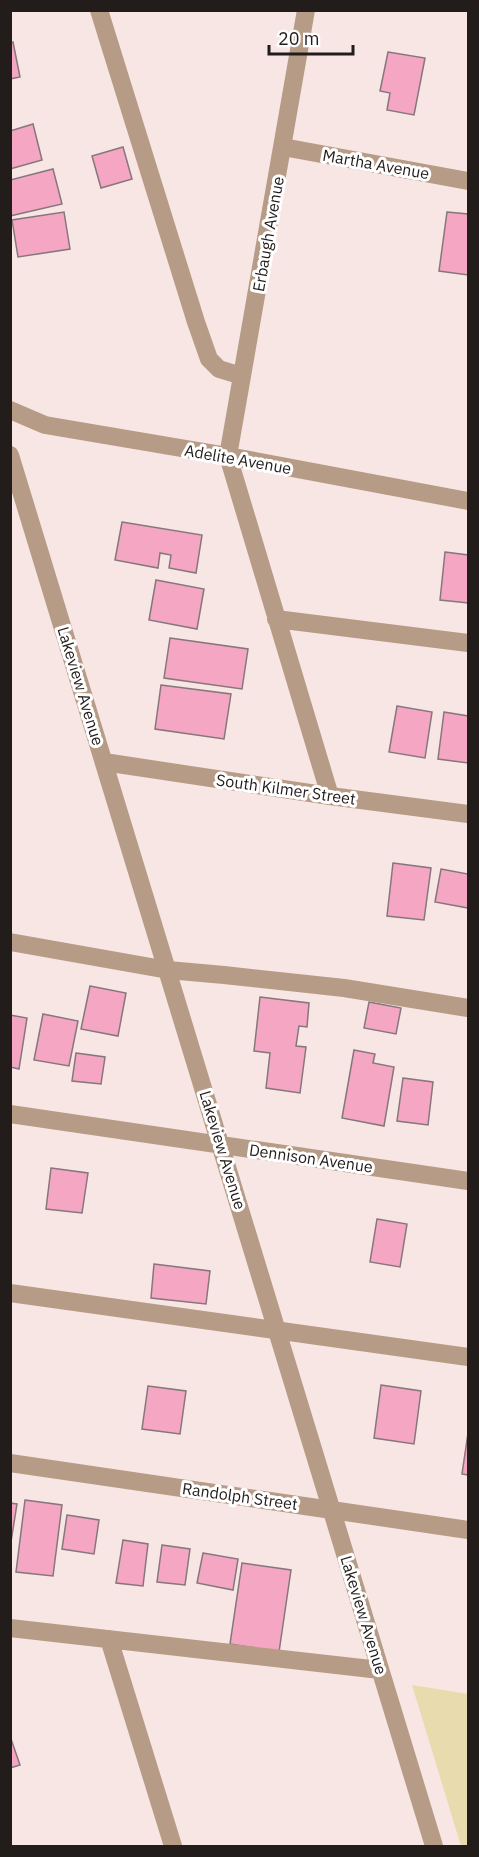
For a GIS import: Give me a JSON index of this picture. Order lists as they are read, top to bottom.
{
  "streets": {
    "street": [
      "Martha Avenue",
      "Erbaugh Avenue",
      "Adelite Avenue",
      "Lakeview Avenue",
      "South Kilmer Street",
      "Dennison Avenue",
      "Randolph Street"
    ]
  },
  "crossings": [
    ["Martha Avenue", "Erbaugh Avenue"],
    ["Erbaugh Avenue", "Adelite Avenue"],
    ["Lakeview Avenue", "South Kilmer Street"],
    ["Lakeview Avenue", "Dennison Avenue"],
    ["Lakeview Avenue", "Randolph Street"]
  ],
  "scale_bar": "20 m"
}
